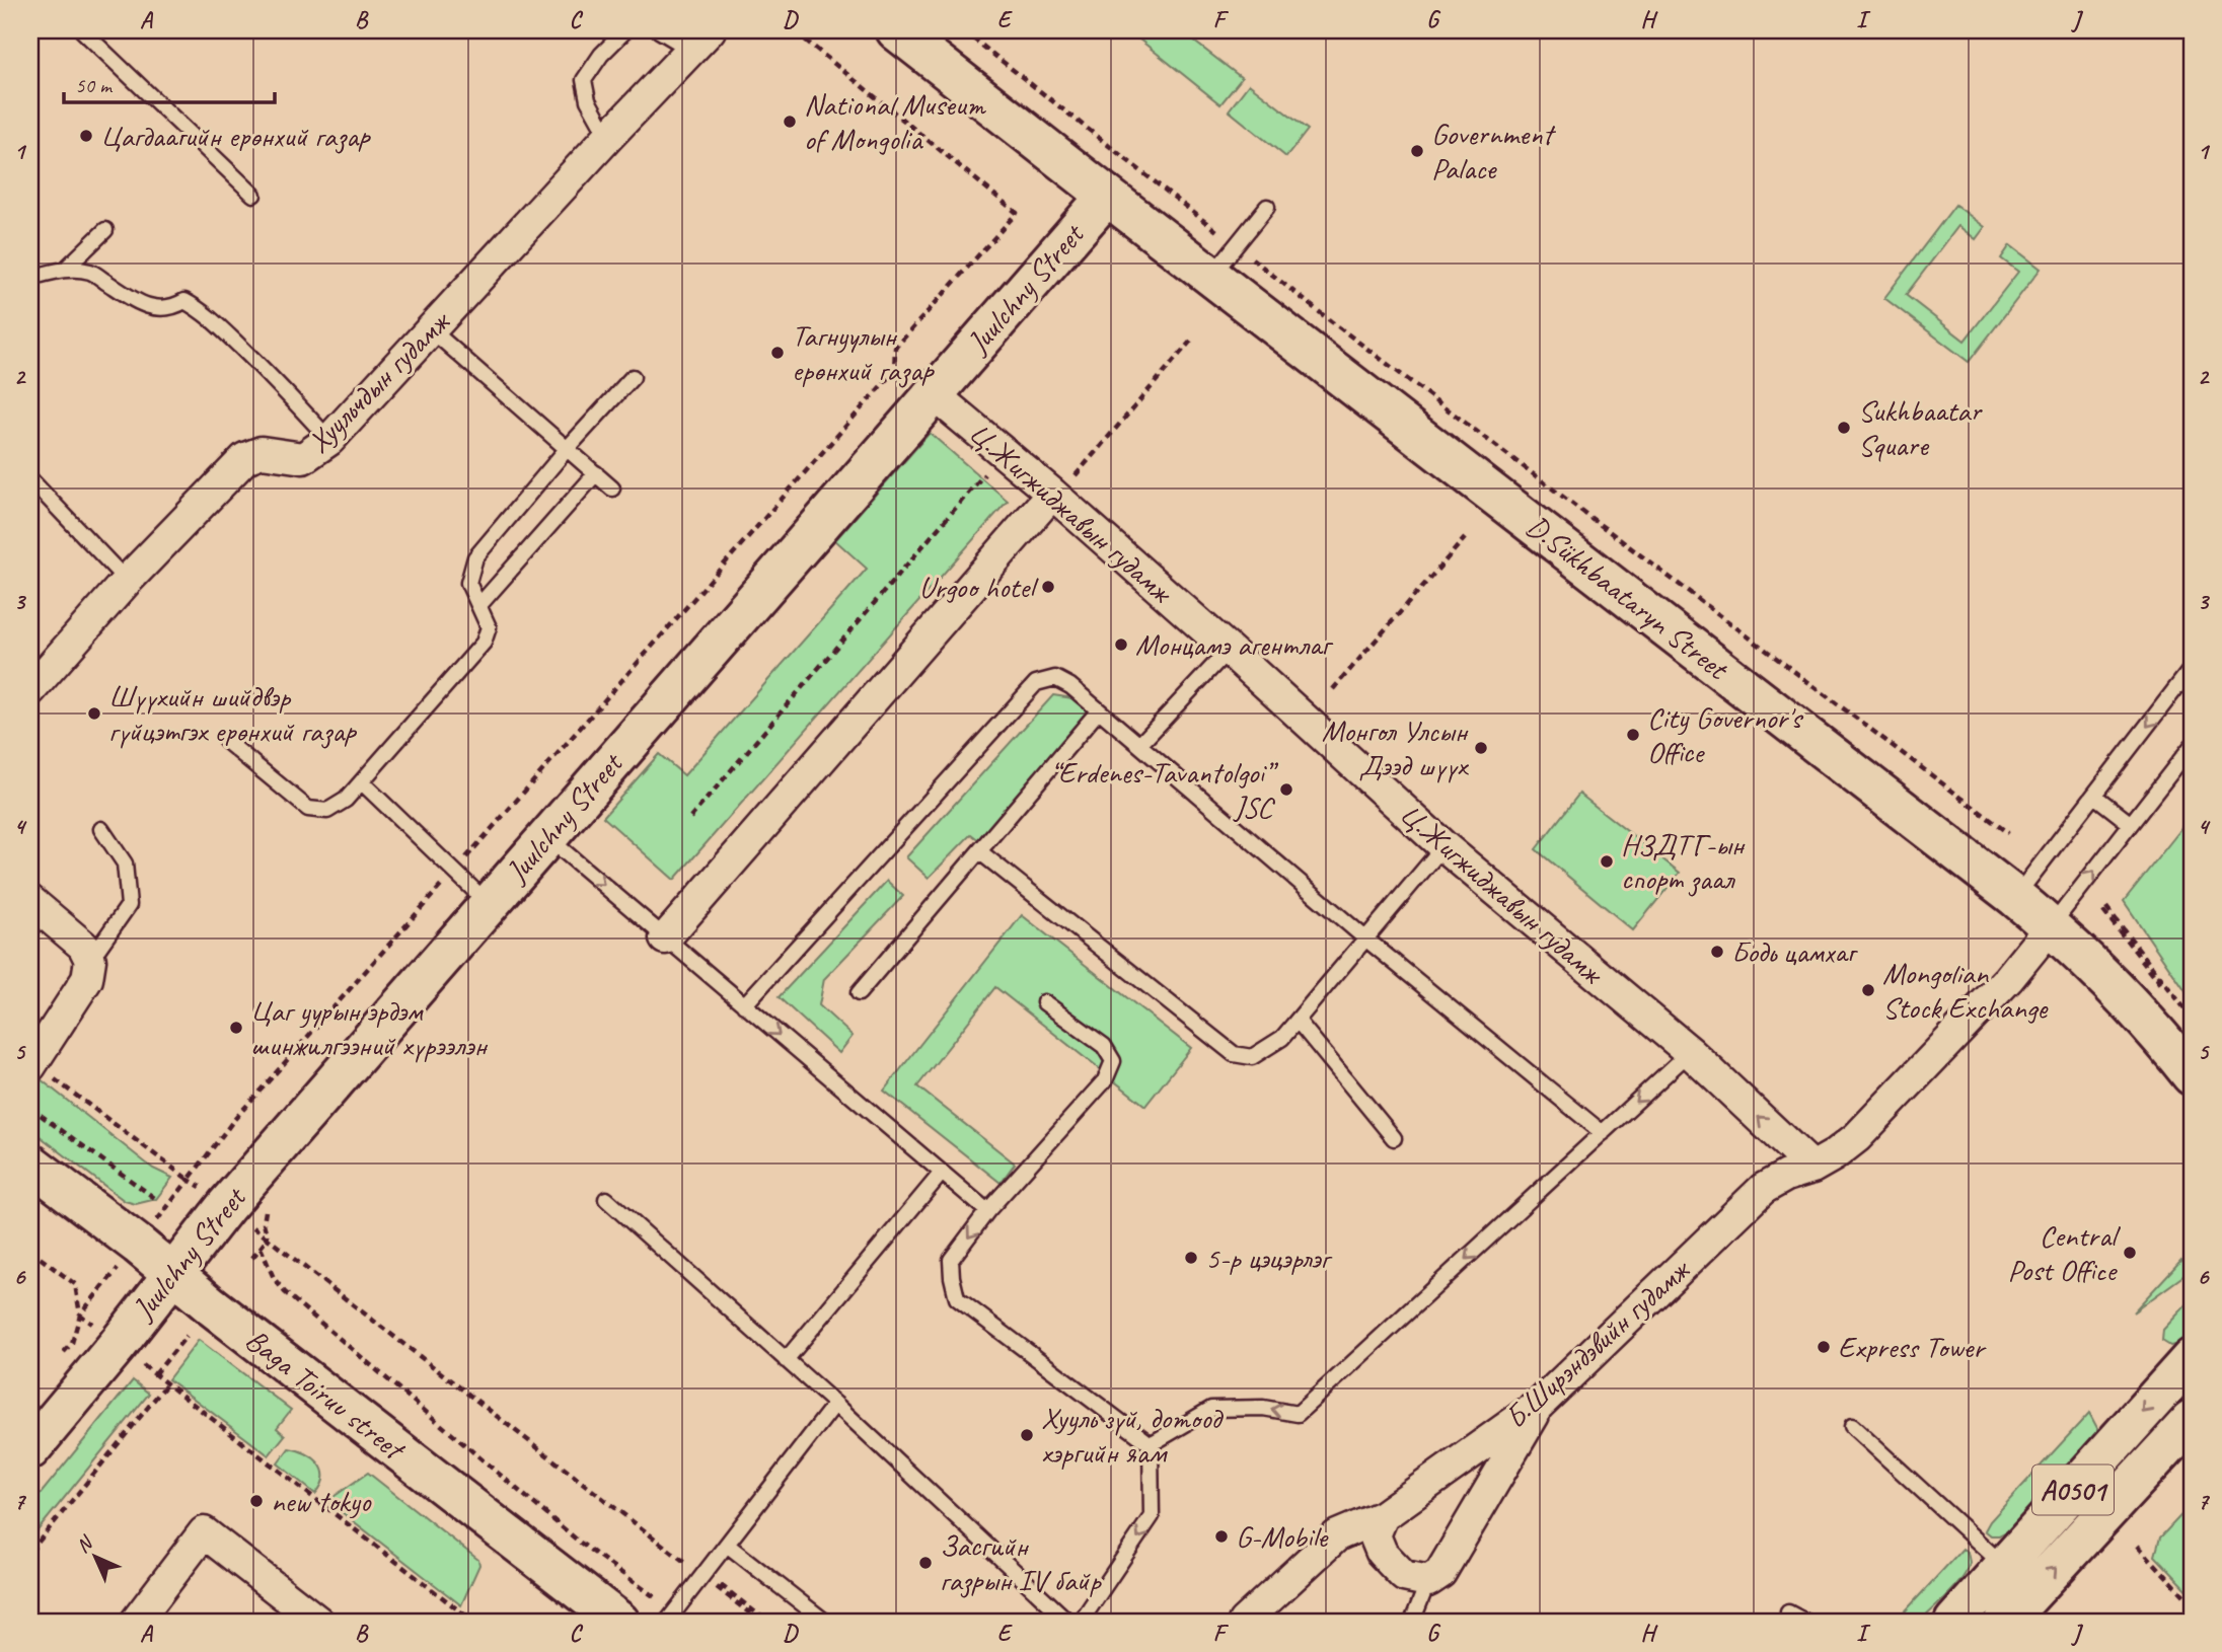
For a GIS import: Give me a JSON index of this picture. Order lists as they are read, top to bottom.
{
  "streets": {
    "main road": [
      "Juulchny Street",
      "D.Sükhbaataryn Street",
      "Baga Toiruu street",
      "A0501"
    ],
    "street": ["Хуульчдын гудамж", "Ц.Жигжиджавын гудамж", "Б.Ширэндэвийн гудамж"]
  },
  "crossings": [
    ["Juulchny Street", "Ц.Жигжиджавын гудамж"],
    ["Juulchny Street", "D.Sükhbaataryn Street"],
    ["Juulchny Street", "Baga Toiruu street"],
    ["Ц.Жигжиджавын гудамж", "Б.Ширэндэвийн гудамж"]
  ],
  "places": [
    "National Museum of Mongolia",
    "Цагдаагийн ерөнхий газар",
    "Government Palace",
    "Тагнуулын ерөнхий газар",
    "Sukhbaatar Square",
    "Urgoo hotel",
    "Монцамэ агентлаг",
    "Шүүхийн шийдвэр гүйцэтгэх ерөнхий газар",
    "City Governor's Office",
    "Монгол Улсын Дээд шүүх",
    "“Erdenes-Tavantolgoi” JSC",
    "НЗДТГ-ын спорт заал",
    "Бодь цамхаг",
    "Mongolian Stock Exchange",
    "Цаг уурын эрдэм шинжилгээний хүрээлэн",
    "Central Post Office",
    "5-р цэцэрлэг",
    "Express Tower",
    "Хууль зүй, дотоод хэргийн яам",
    "new tokyo",
    "G-Mobile",
    "Засгийн газрын IV байр"
  ],
  "scale_bar": "50 m",
  "north": "top left",
  "grid": {
    "columns": [
      "A",
      "B",
      "C",
      "D",
      "E",
      "F",
      "G",
      "H",
      "I",
      "J"
    ],
    "rows": [
      "1",
      "2",
      "3",
      "4",
      "5",
      "6",
      "7"
    ]
  }
}
